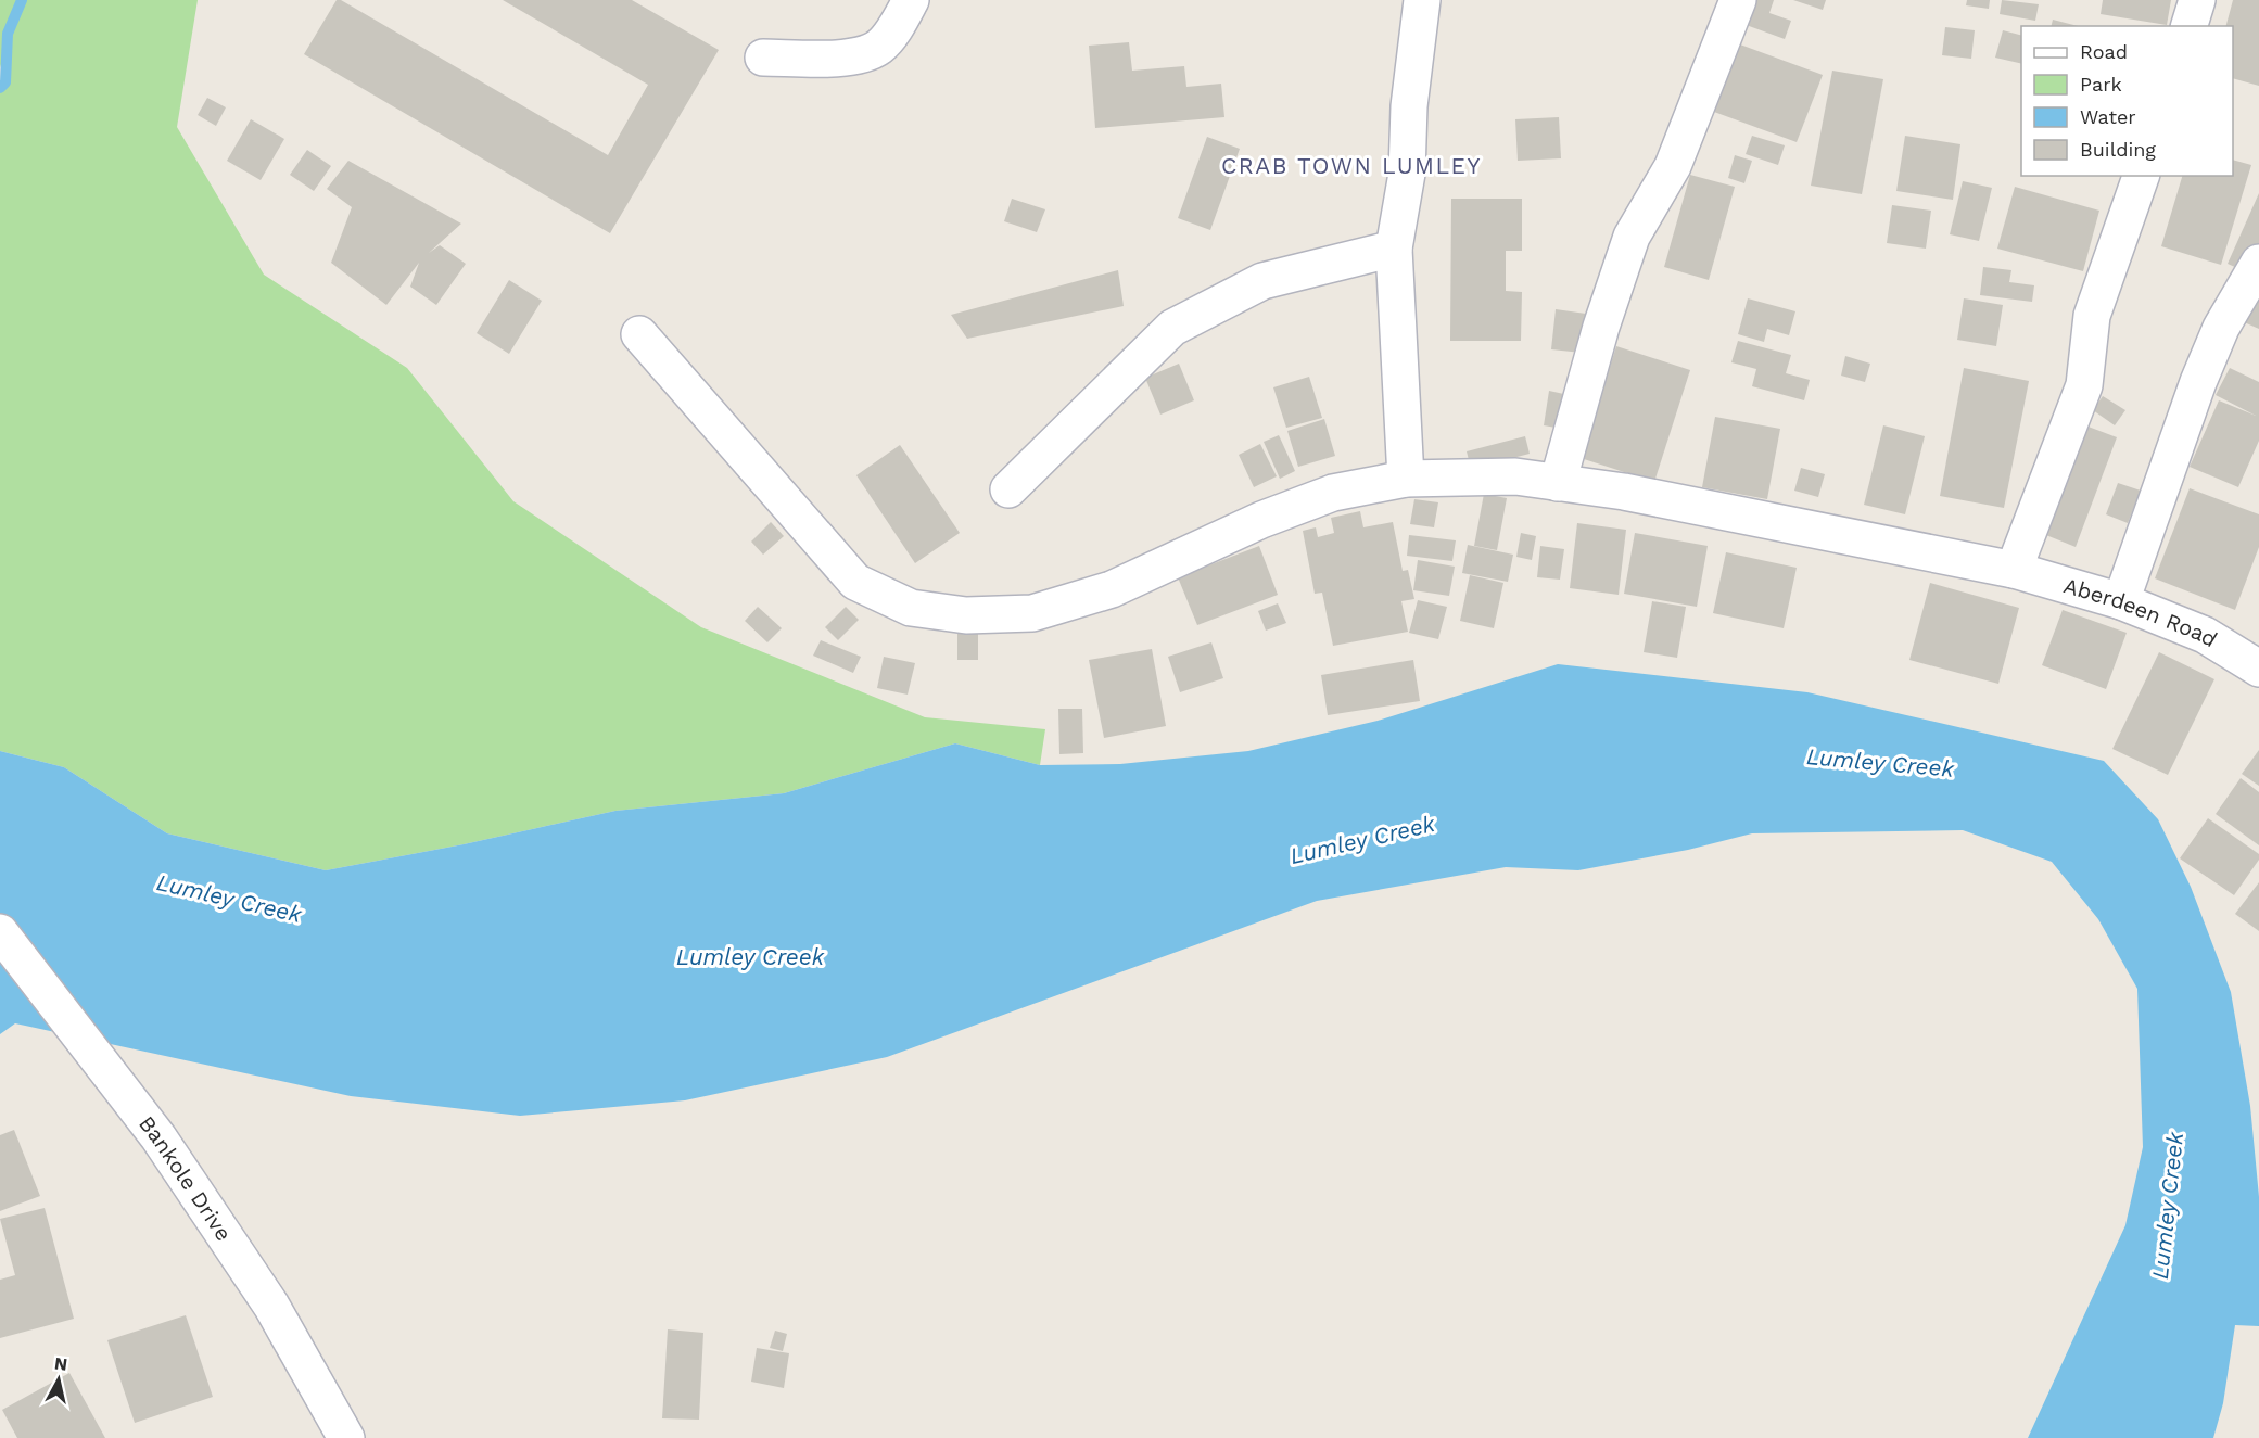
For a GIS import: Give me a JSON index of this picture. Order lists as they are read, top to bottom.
{
  "streets": {
    "street": ["Aberdeen Road", "Bankole Drive"]
  },
  "districts": ["CRAB TOWN LUMLEY"],
  "water": ["Lumley Creek"],
  "legend": [
    "Road",
    "Park",
    "Water",
    "Building"
  ],
  "north": "top"
}
